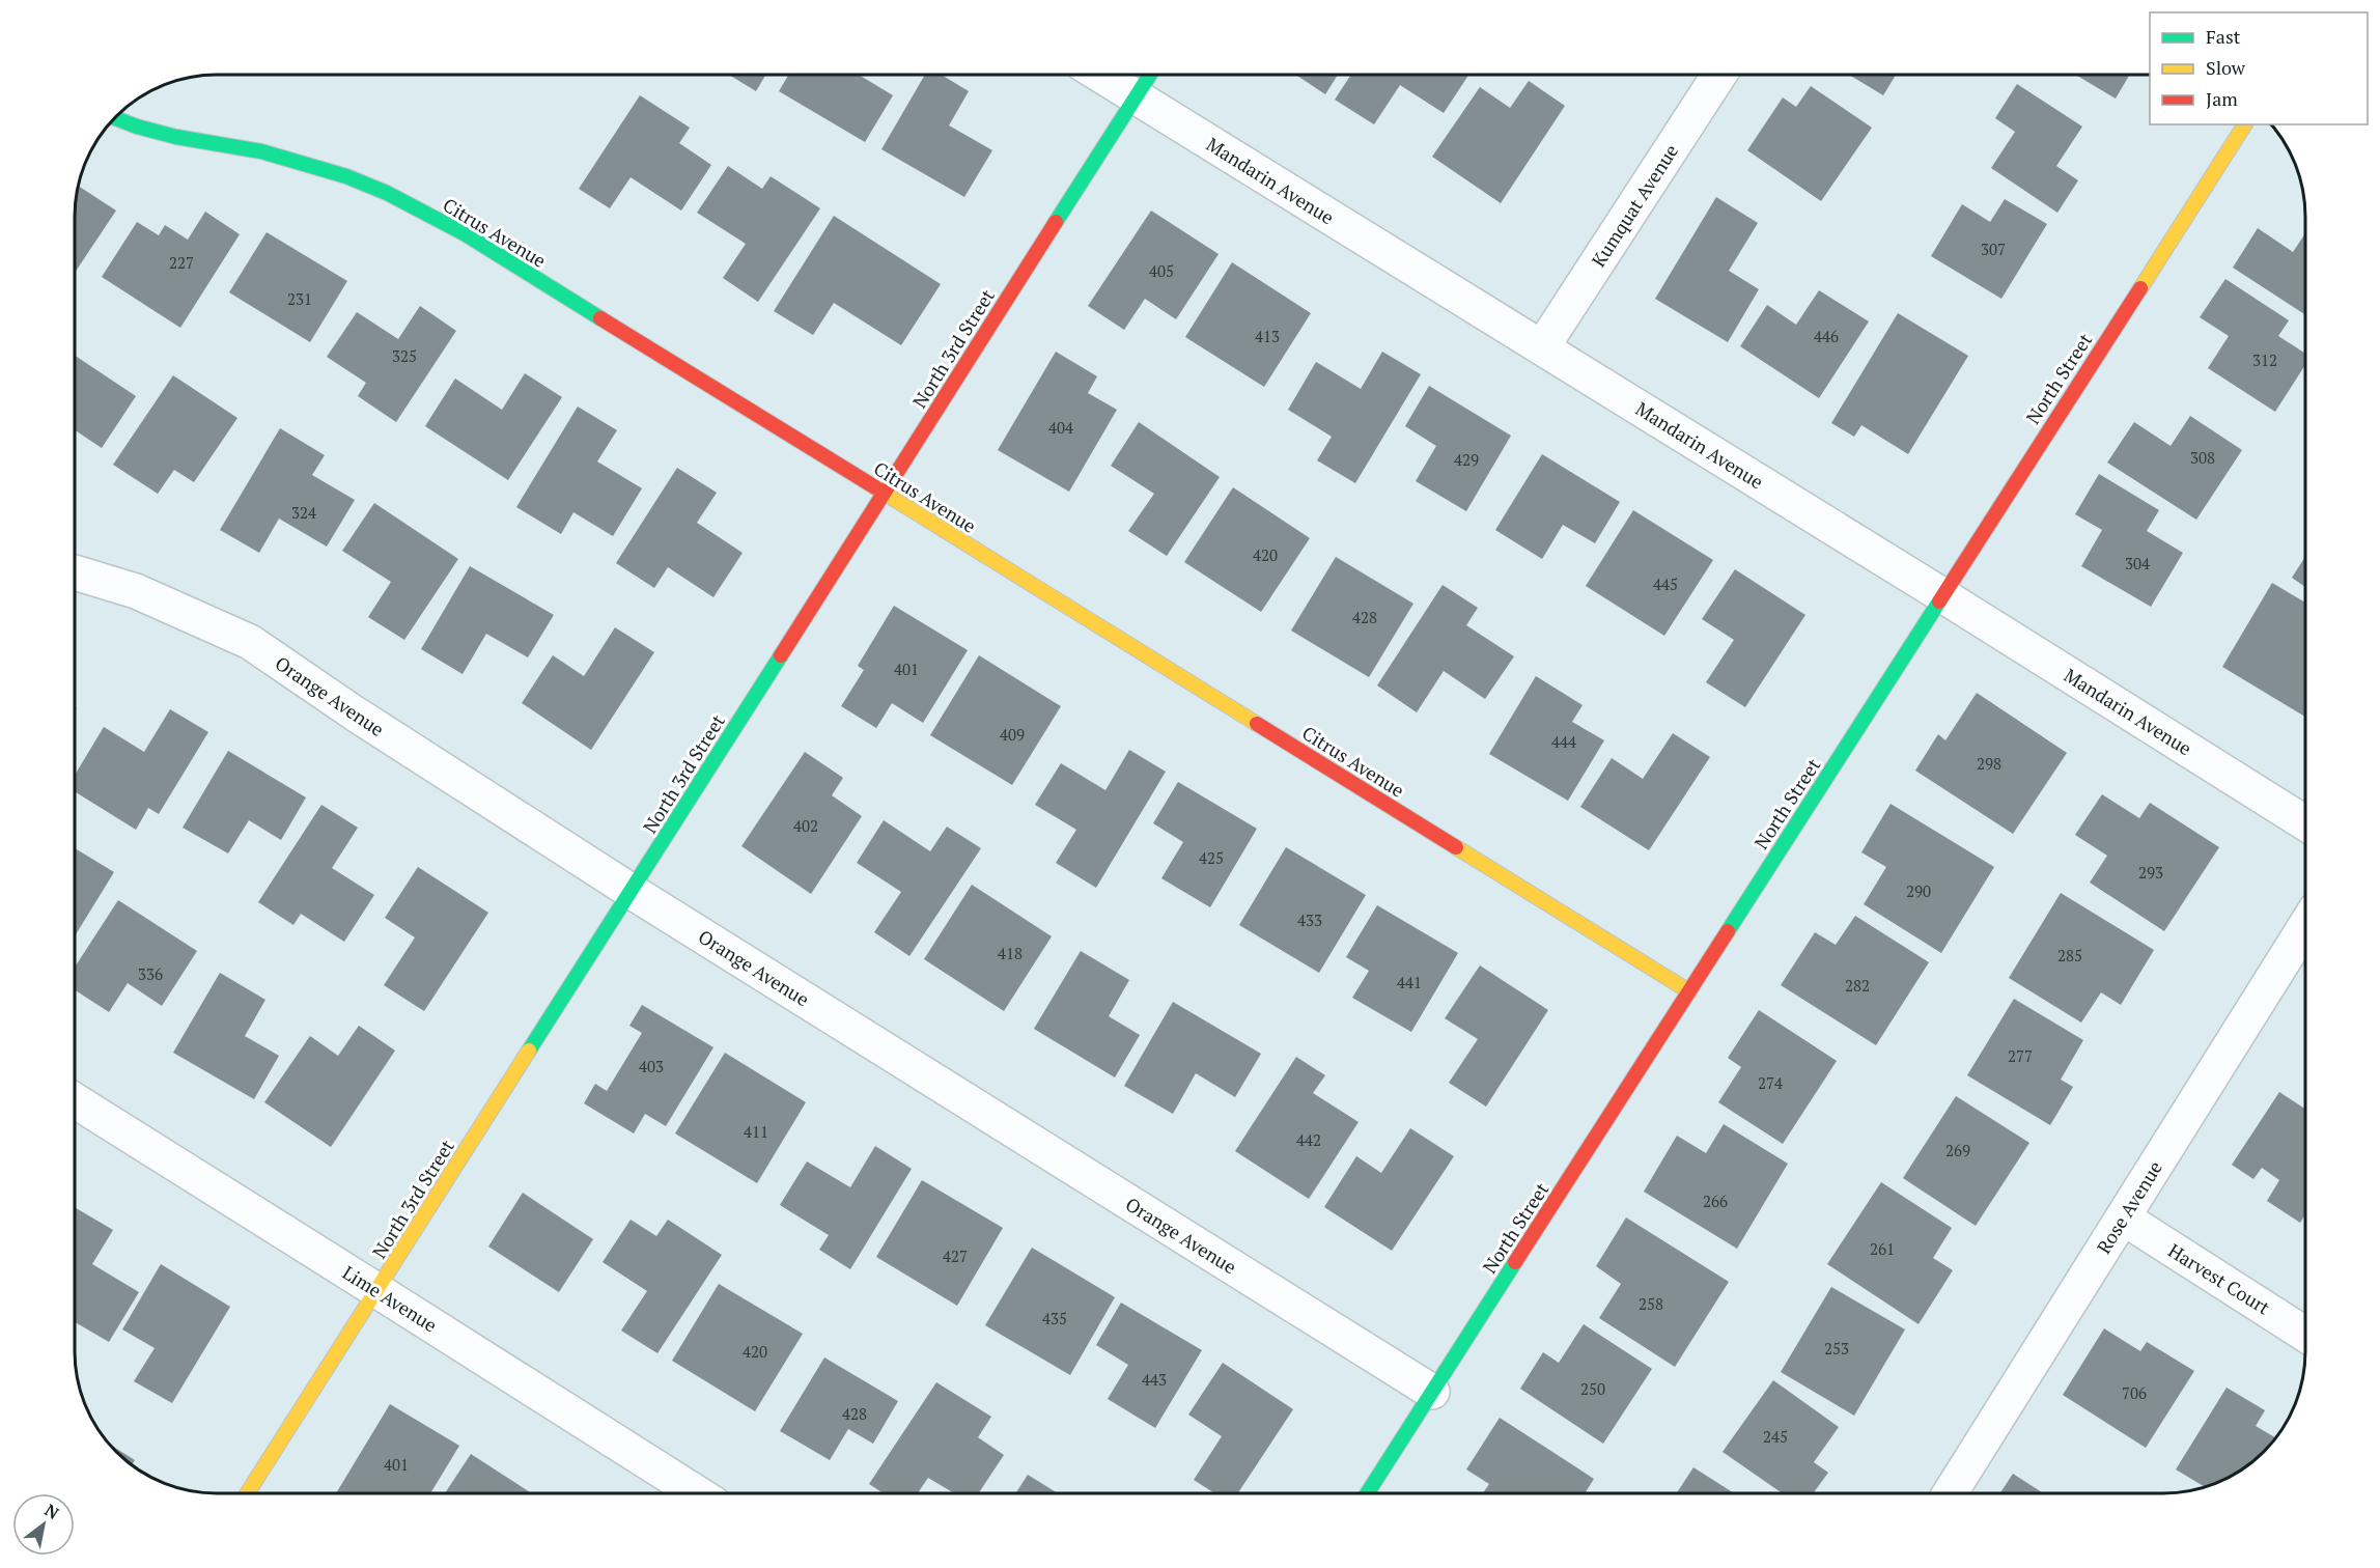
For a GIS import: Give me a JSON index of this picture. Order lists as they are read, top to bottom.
{
  "streets": {
    "street": [
      "Mandarin Avenue",
      "Kumquat Avenue",
      "Citrus Avenue",
      "North 3rd Street",
      "North Street",
      "Orange Avenue",
      "Rose Avenue",
      "Harvest Court",
      "Lime Avenue"
    ]
  },
  "crossings": [
    ["Mandarin Avenue", "Kumquat Avenue"],
    ["Mandarin Avenue", "North 3rd Street"],
    ["Mandarin Avenue", "North Street"],
    ["Citrus Avenue", "North 3rd Street"],
    ["Citrus Avenue", "North Street"],
    ["North 3rd Street", "Orange Avenue"],
    ["North 3rd Street", "Lime Avenue"],
    ["North Street", "Orange Avenue"],
    ["Rose Avenue", "Harvest Court"]
  ],
  "house_numbers": [
    "307",
    "227",
    "405",
    "231",
    "413",
    "446",
    "325",
    "312",
    "404",
    "308",
    "429",
    "324",
    "420",
    "304",
    "445",
    "428",
    "401",
    "409",
    "444",
    "298",
    "402",
    "425",
    "293",
    "290",
    "433",
    "418",
    "285",
    "336",
    "441",
    "282",
    "277",
    "403",
    "274",
    "411",
    "442",
    "269",
    "266",
    "261",
    "427",
    "258",
    "435",
    "253",
    "420",
    "443",
    "250",
    "706",
    "428",
    "245",
    "401"
  ],
  "legend": ["Fast", "Slow", "Jam"],
  "north": "top right"
}
